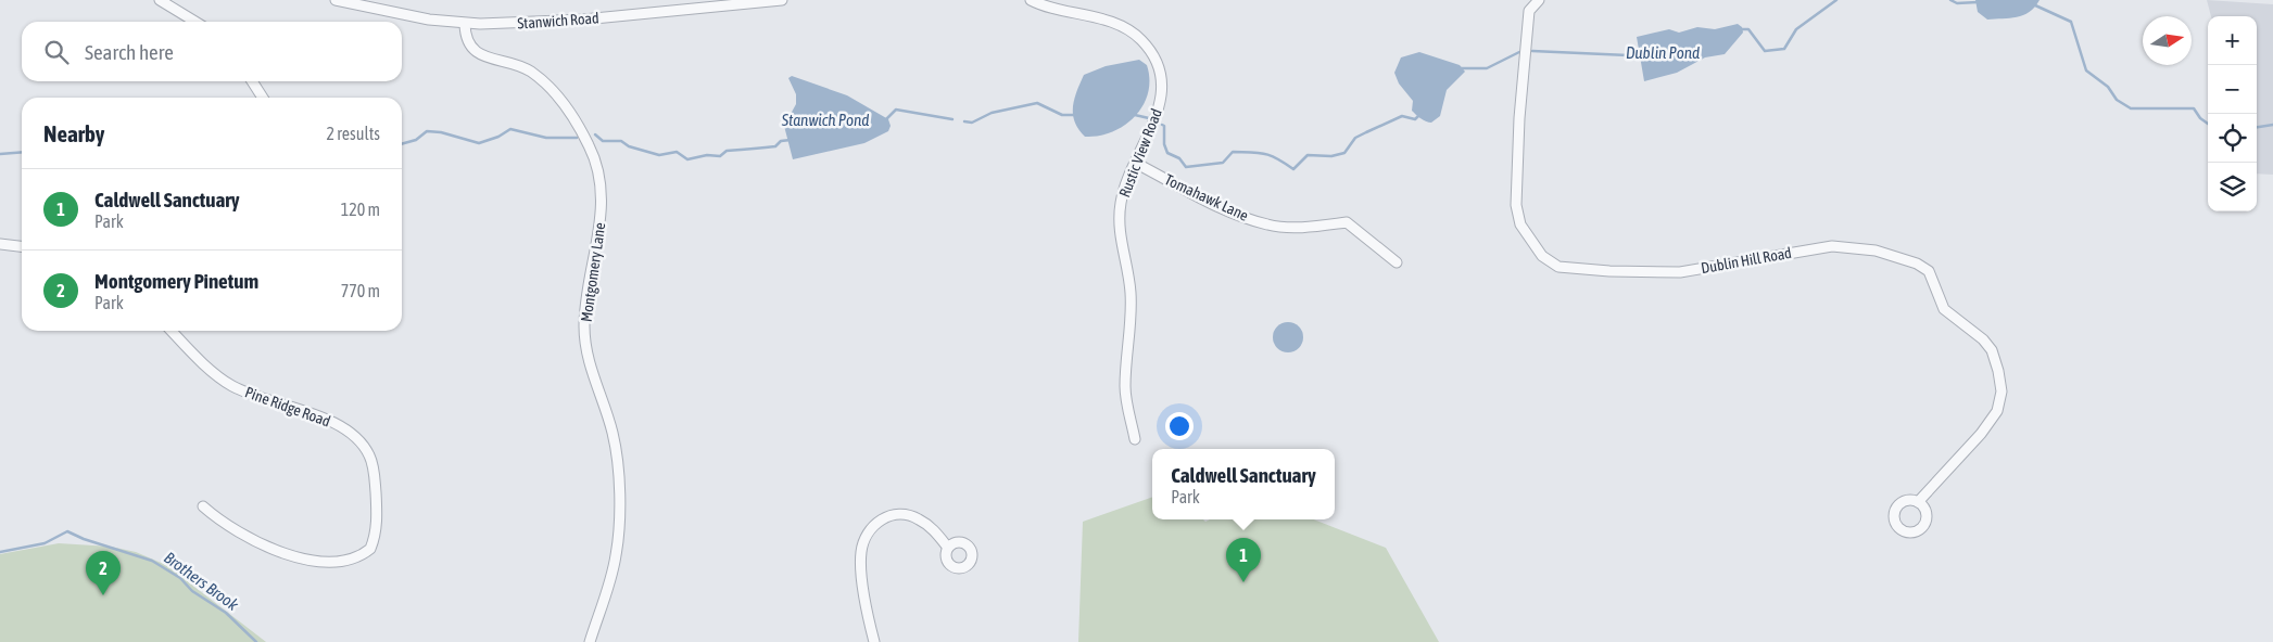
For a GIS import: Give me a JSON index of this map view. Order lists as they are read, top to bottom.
{
  "streets": {
    "street": [
      "Stanwich Road",
      "Rustic View Road",
      "Tomahawk Lane",
      "Dublin Hill Road",
      "Montgomery Lane",
      "Pine Ridge Road"
    ]
  },
  "crossings": [
    ["Stanwich Road", "Montgomery Lane"],
    ["Rustic View Road", "Tomahawk Lane"]
  ],
  "water": ["Dublin Pond", "Stanwich Pond", "Brothers Brook"],
  "north": "right",
  "page": {
    "map_buttons": ["+", "−"],
    "search": "Search here",
    "heading": ["Nearby", "2 results"],
    "list": [
      {
        "mark": "1",
        "name": "Caldwell Sanctuary",
        "note": "Park",
        "value": "120 m"
      },
      {
        "mark": "2",
        "name": "Montgomery Pinetum",
        "note": "Park",
        "value": "770 m"
      }
    ],
    "popup": ["Caldwell Sanctuary", "Park"],
    "pins": ["1", "2"]
  }
}
